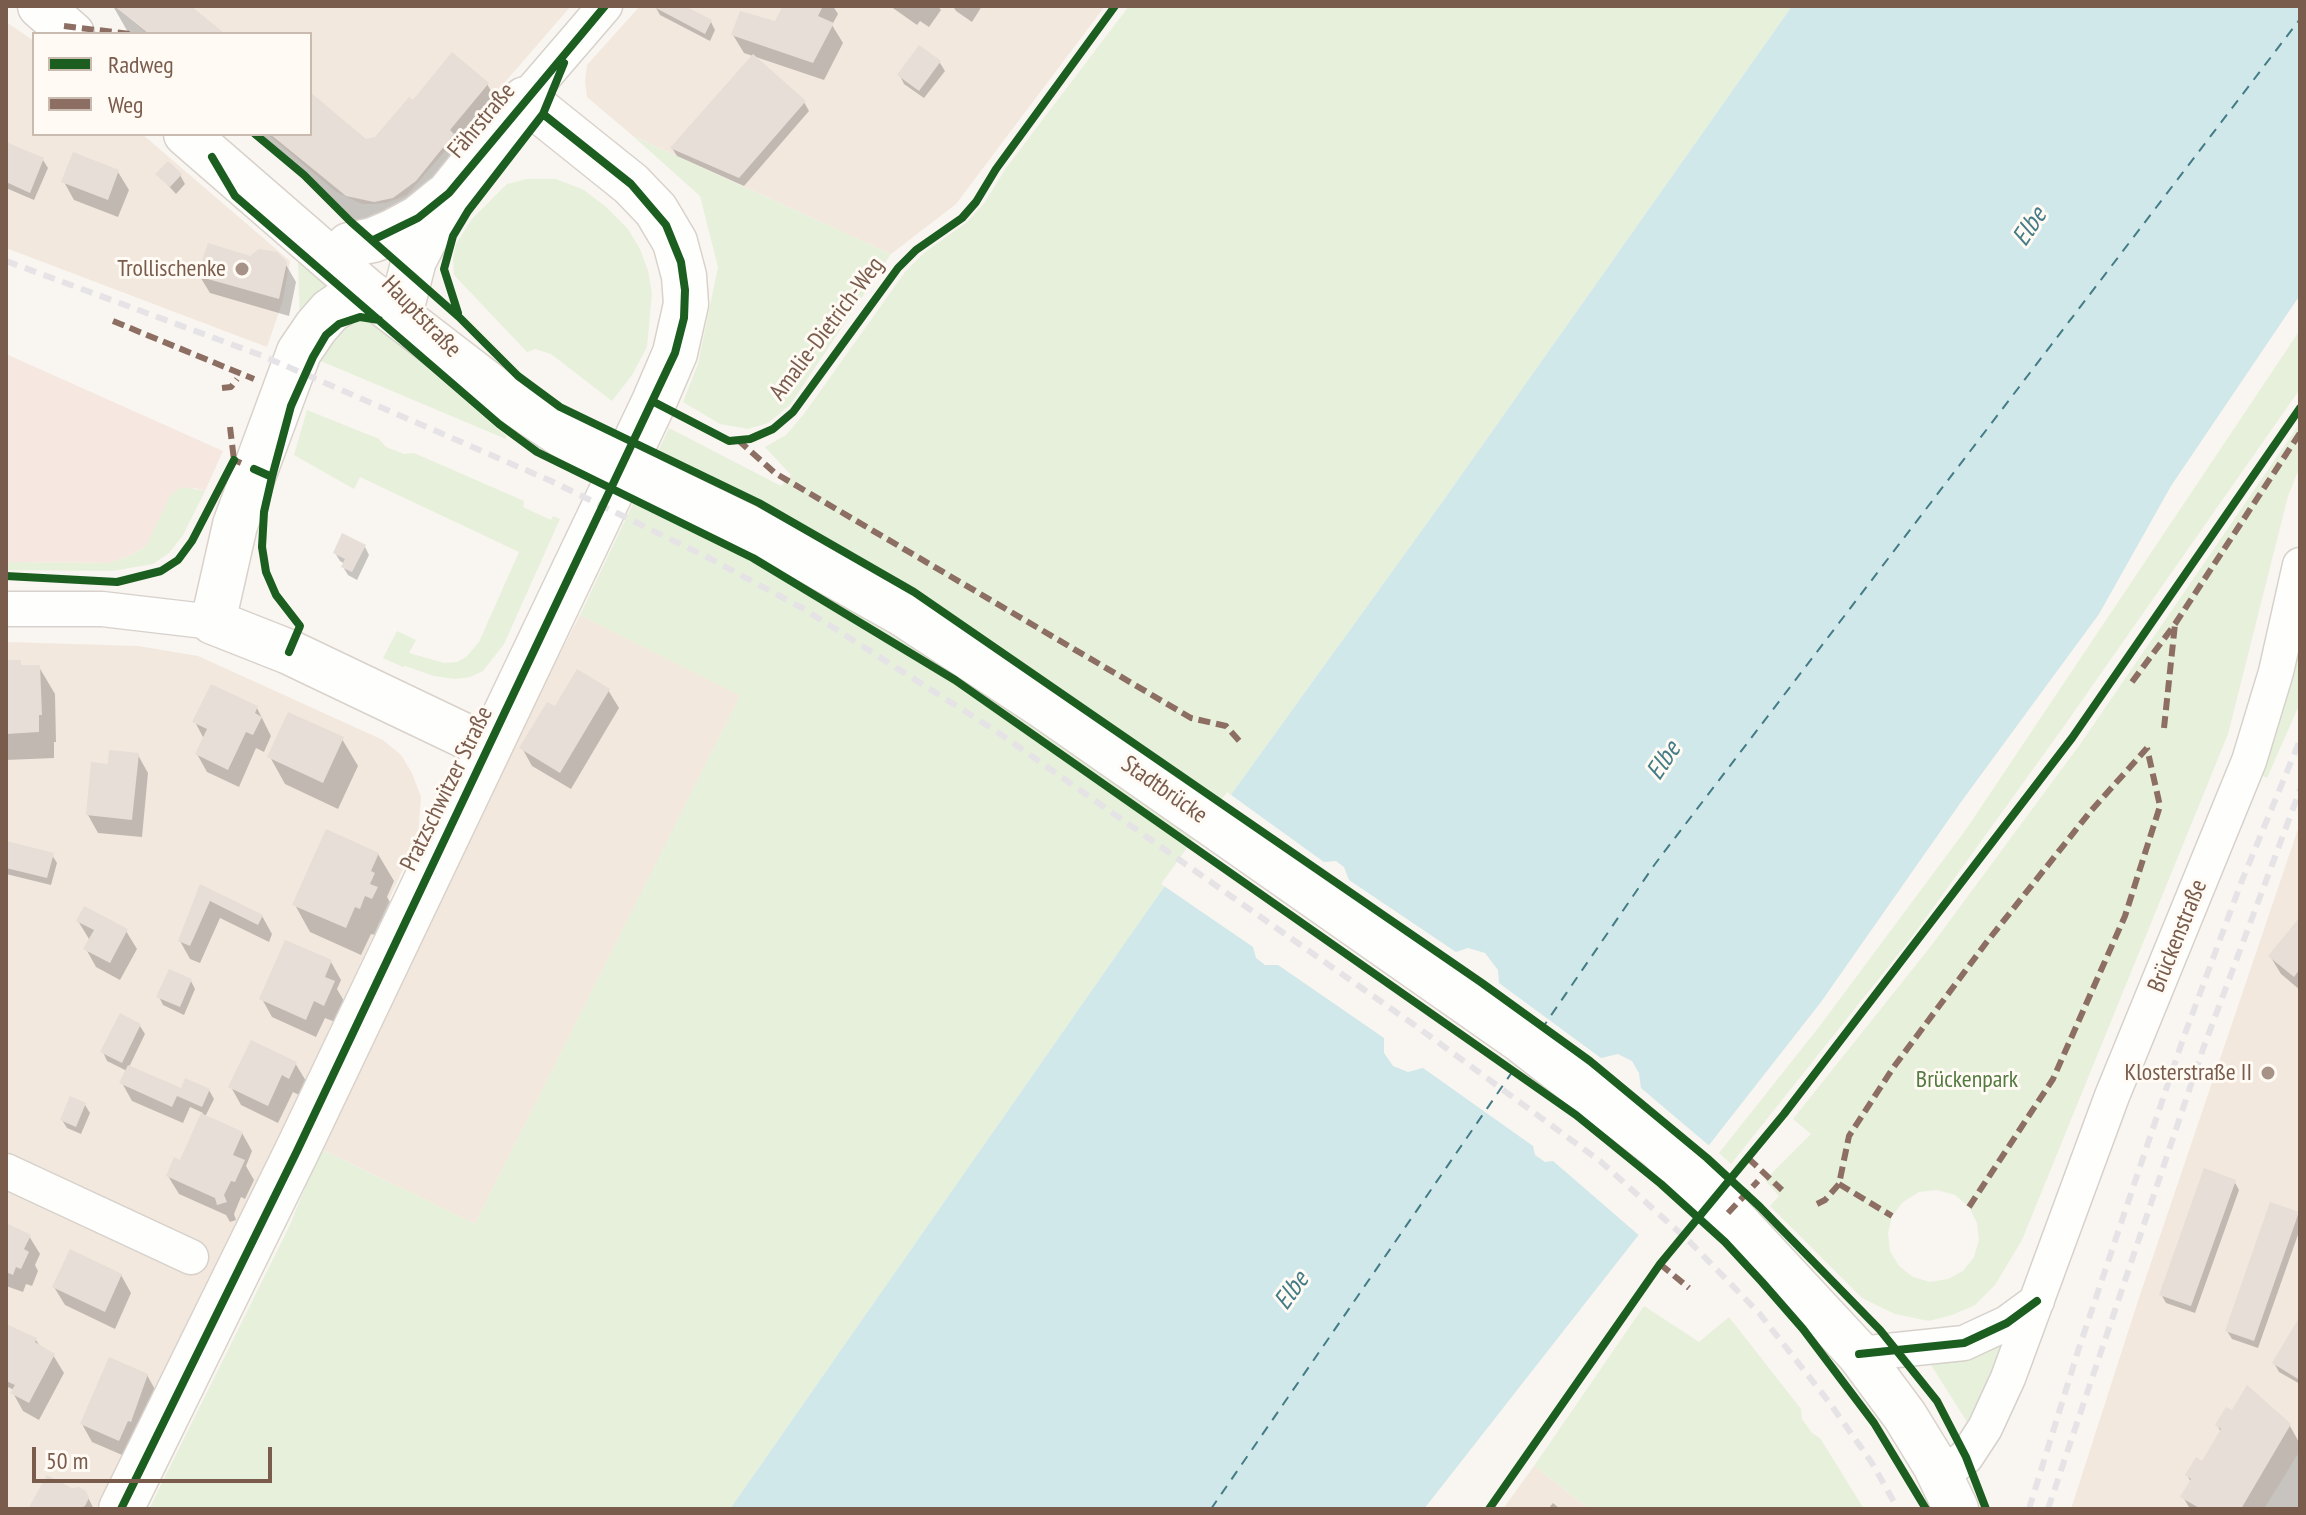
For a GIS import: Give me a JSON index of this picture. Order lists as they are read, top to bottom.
{
  "streets": {
    "street": [
      "Fährstraße",
      "Hauptstraße",
      "Pratzschwitzer Straße",
      "Stadtbrücke",
      "Brückenstraße"
    ],
    "cycle path": ["Amalie-Dietrich-Weg"]
  },
  "crossings": [
    ["Fährstraße", "Hauptstraße"],
    ["Fährstraße", "Pratzschwitzer Straße"],
    ["Hauptstraße", "Stadtbrücke"],
    ["Stadtbrücke", "Brückenstraße"]
  ],
  "water": ["Elbe"],
  "parks": ["Brückenpark"],
  "places": ["Trollischenke", "Klosterstraße II"],
  "legend": ["Radweg", "Weg"],
  "scale_bar": "50 m"
}
